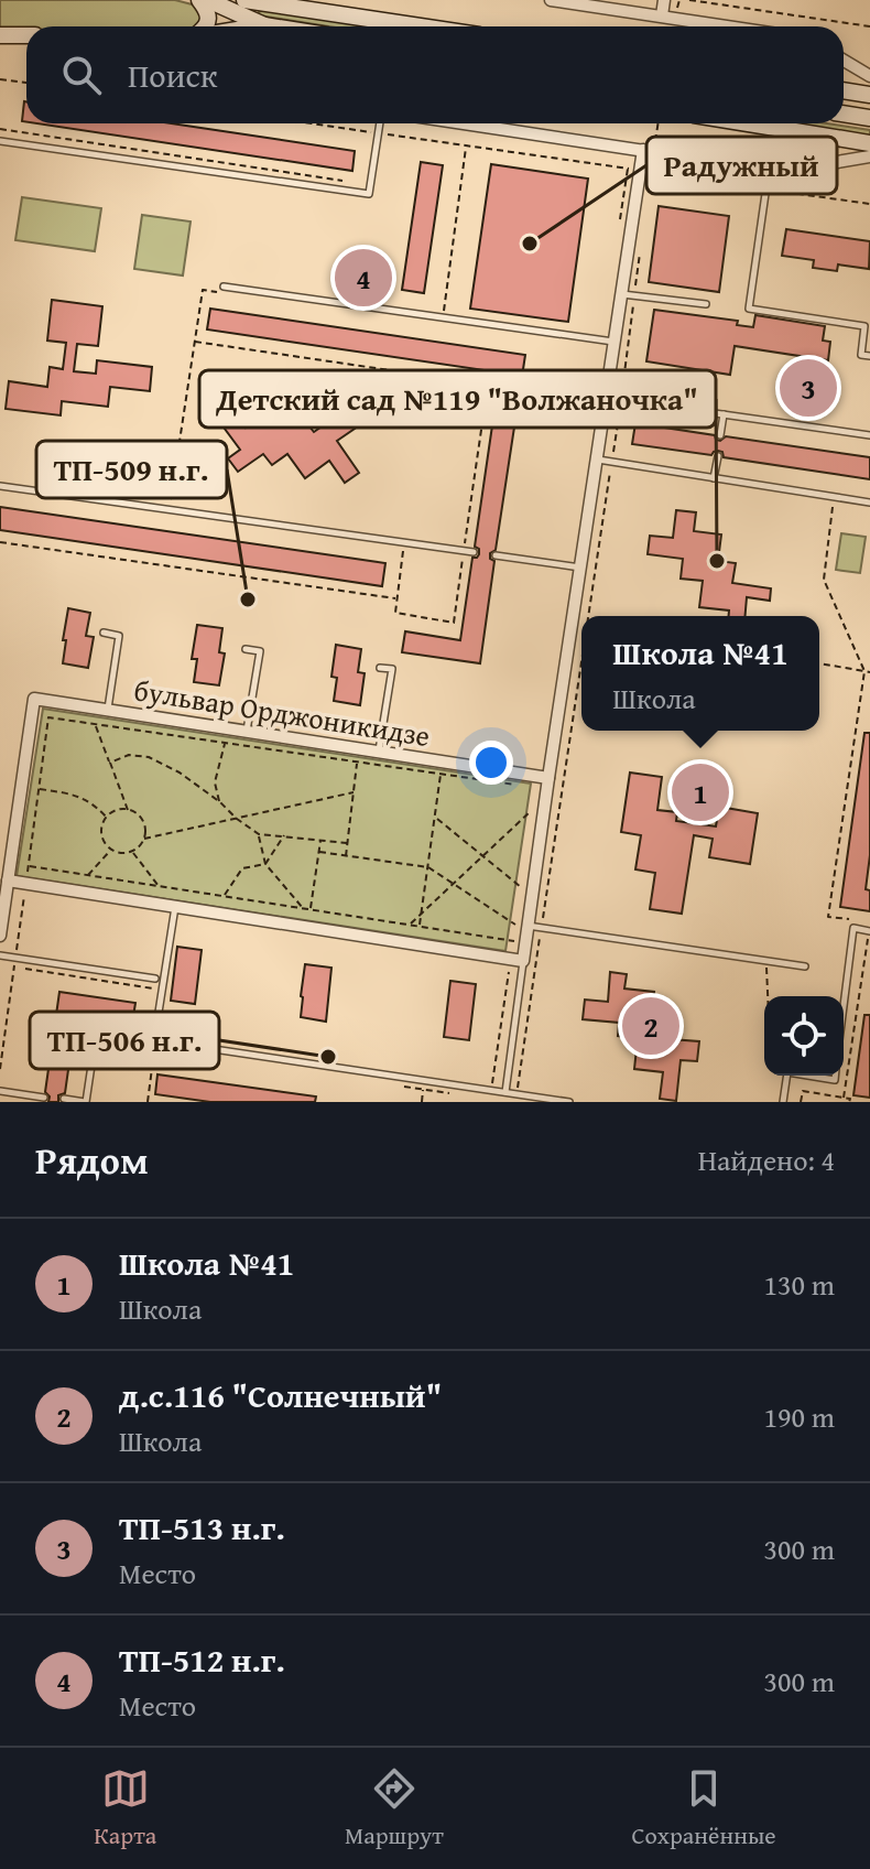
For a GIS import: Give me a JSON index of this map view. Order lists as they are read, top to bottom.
{
  "streets": {
    "street": ["бульвар Орджоникидзе"]
  },
  "places": [
    "Радужный",
    "Детский сад №119 \"Волжаночка\"",
    "ТП-509 н.г.",
    "ТП-506 н.г."
  ],
  "page": {
    "search": "Поиск",
    "pins": [
      "4",
      "3",
      "1",
      "2"
    ],
    "popup": ["Школа №41", "Школа"],
    "heading": ["Рядом", "Найдено: 4"],
    "list": [
      {
        "mark": "1",
        "name": "Школа №41",
        "note": "Школа",
        "value": "130 m"
      },
      {
        "mark": "2",
        "name": "д.с.116 \"Солнечный\"",
        "note": "Школа",
        "value": "190 m"
      },
      {
        "mark": "3",
        "name": "ТП-513 н.г.",
        "note": "Место",
        "value": "300 m"
      },
      {
        "mark": "4",
        "name": "ТП-512 н.г.",
        "note": "Место",
        "value": "300 m"
      }
    ],
    "nav": ["Карта", "Маршрут", "Сохранённые"]
  }
}
